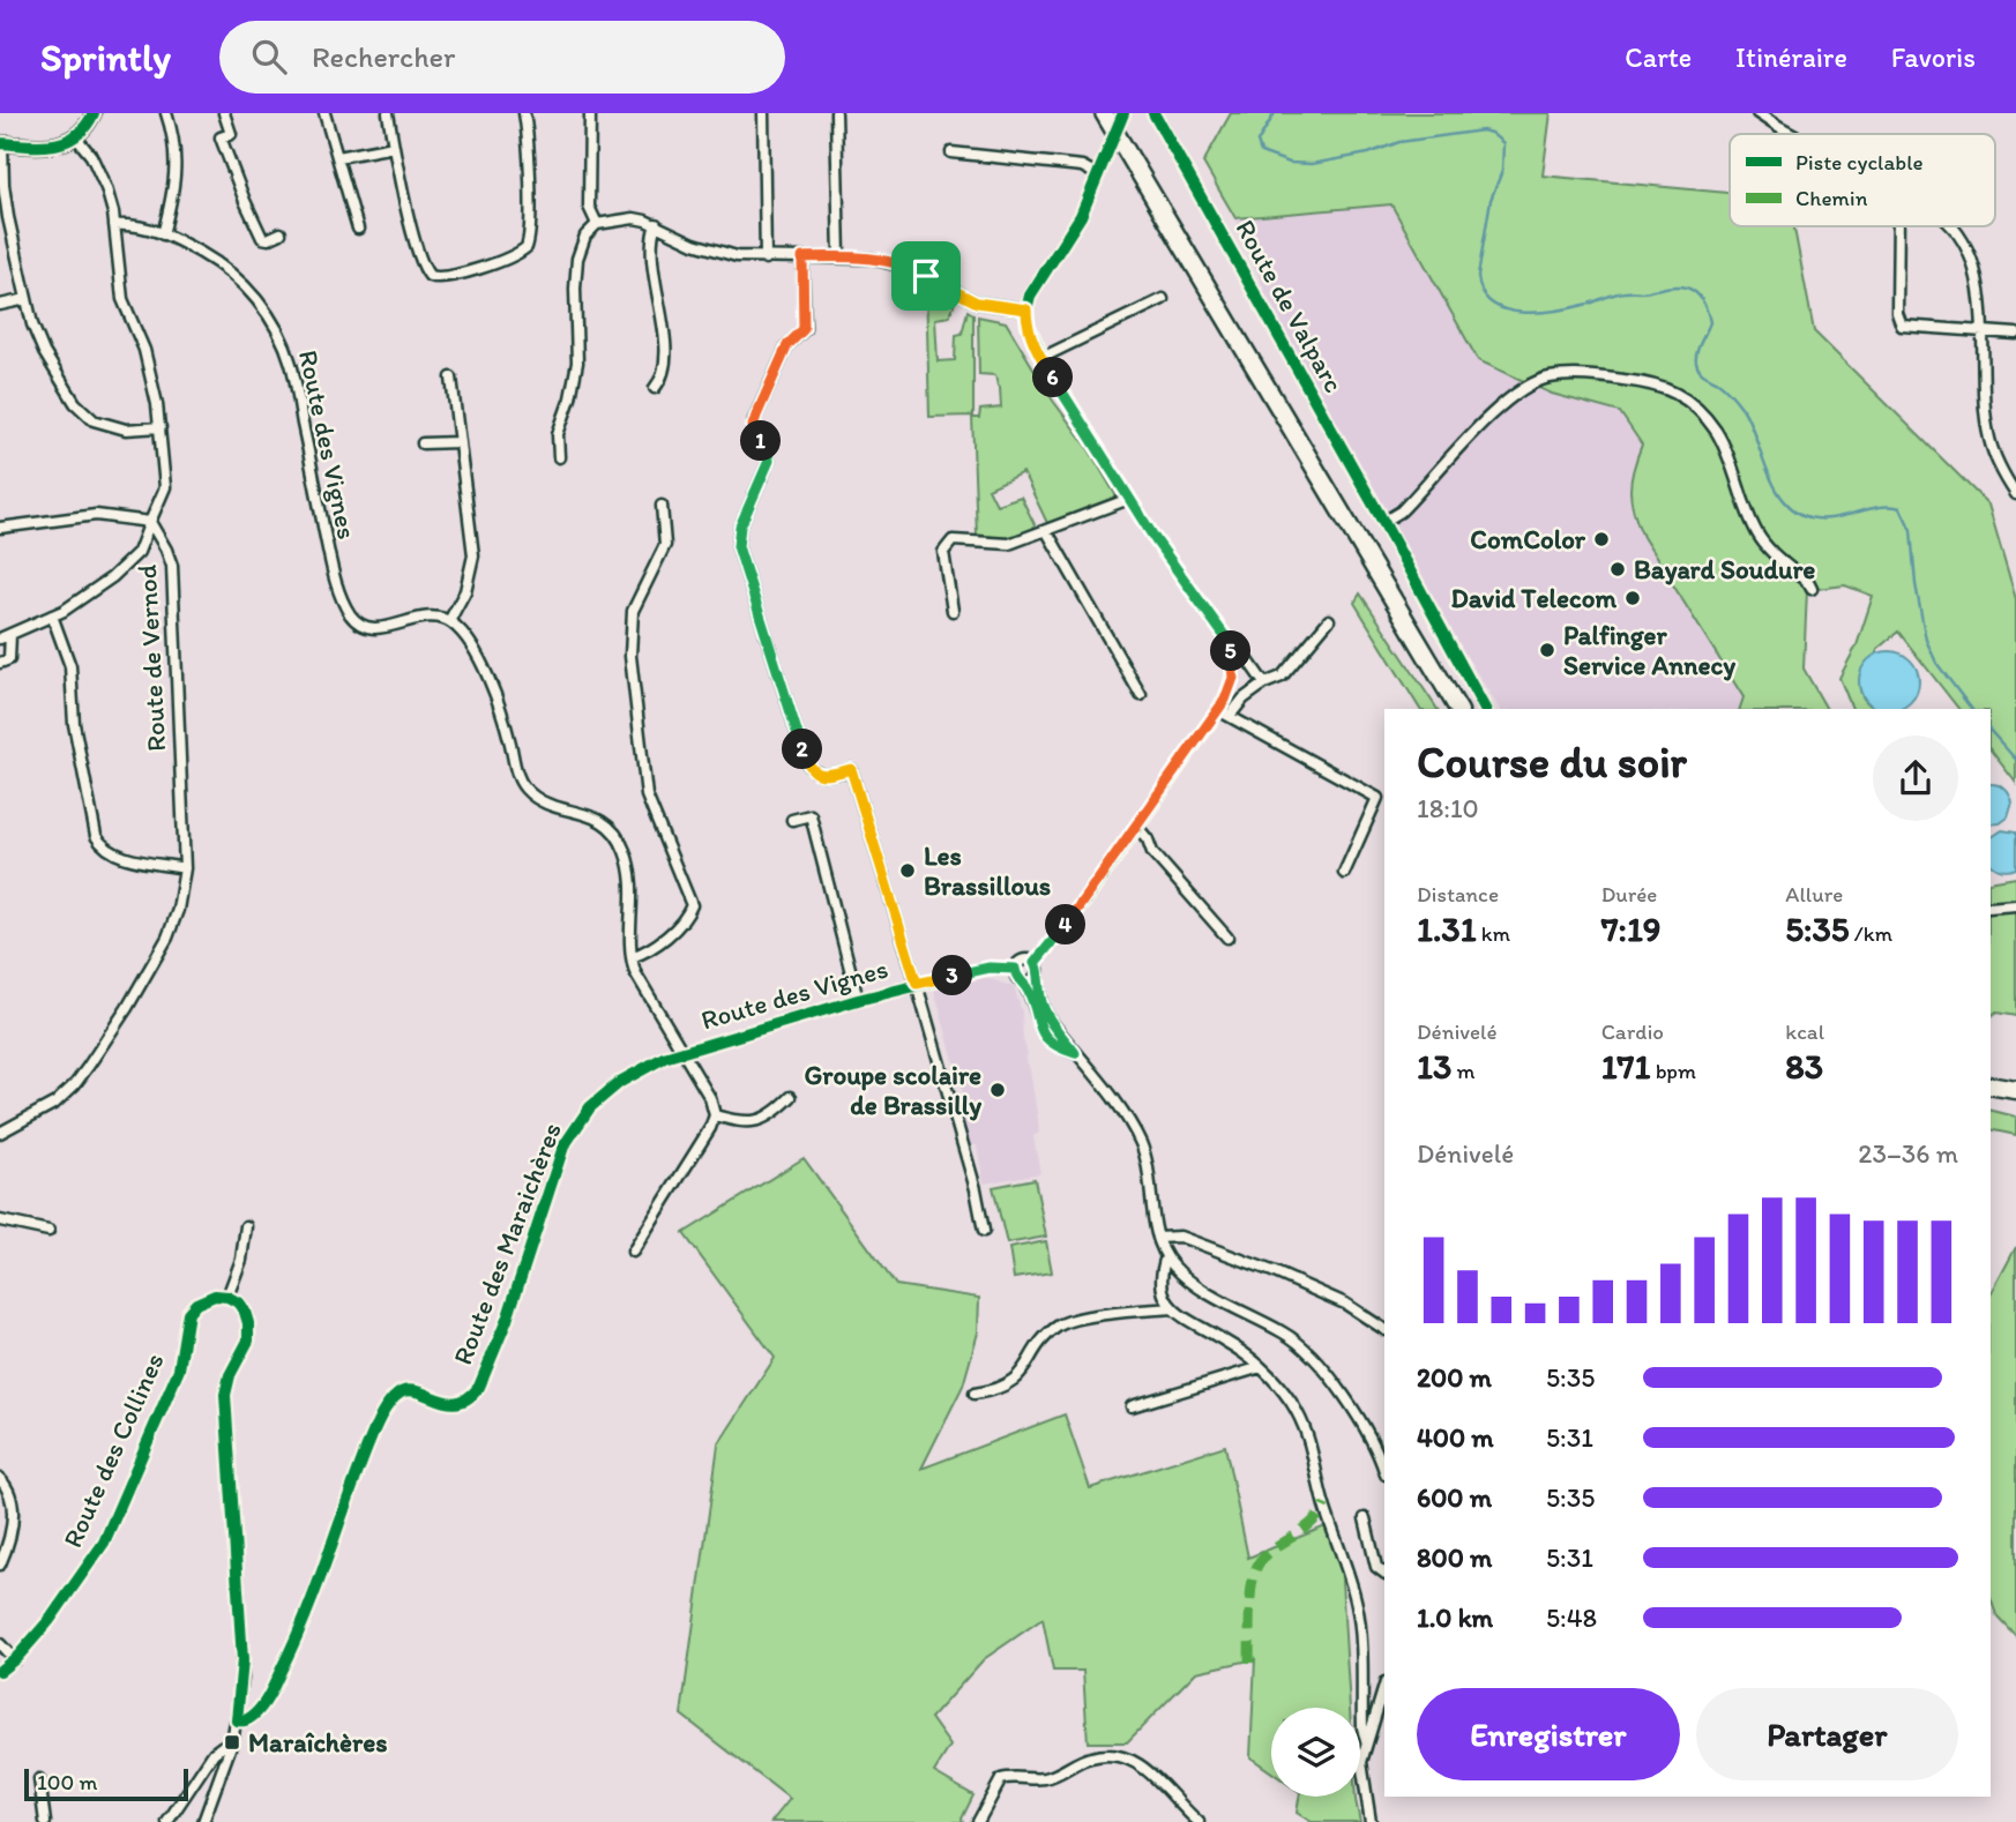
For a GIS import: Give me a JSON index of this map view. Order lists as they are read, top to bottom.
{
  "streets": {
    "street": [
      "Route de Valparc",
      "Route des Vignes",
      "Route de Vernod",
      "Route des Maraichères",
      "Route des Collines"
    ]
  },
  "crossings": [
    ["Route des Vignes", "Route des Maraichères"]
  ],
  "places": {
    "other": [
      "ComColor",
      "Bayard Soudure",
      "David Telecom",
      "Palfinger Service Annecy",
      "Les Brassillous",
      "Groupe scolaire de Brassilly"
    ],
    "transit": ["Maraîchères"]
  },
  "legend": ["Piste cyclable", "Chemin"],
  "scale_bar": "100 m",
  "page": {
    "header": "Sprintly",
    "search": "Rechercher",
    "nav": ["Carte", "Itinéraire", "Favoris"],
    "pins": [
      "6",
      "1",
      "5",
      "2",
      "4",
      "3"
    ],
    "heading": ["Course du soir", "18:10"],
    "stats": [
      ["Distance", "1.31 km"],
      ["Durée", "7:19"],
      ["Allure", "5:35 /km"],
      ["Dénivelé", "13 m"],
      ["Cardio", "171 bpm"],
      ["kcal", "83"]
    ],
    "chart": ["Dénivelé", "23–36 m"],
    "list": [
      {
        "name": "200 m",
        "note": "5:35"
      },
      {
        "name": "400 m",
        "note": "5:31"
      },
      {
        "name": "600 m",
        "note": "5:35"
      },
      {
        "name": "800 m",
        "note": "5:31"
      },
      {
        "name": "1.0 km",
        "note": "5:48"
      }
    ],
    "buttons": ["Enregistrer", "Partager"],
    "scale": "100 m"
  }
}
